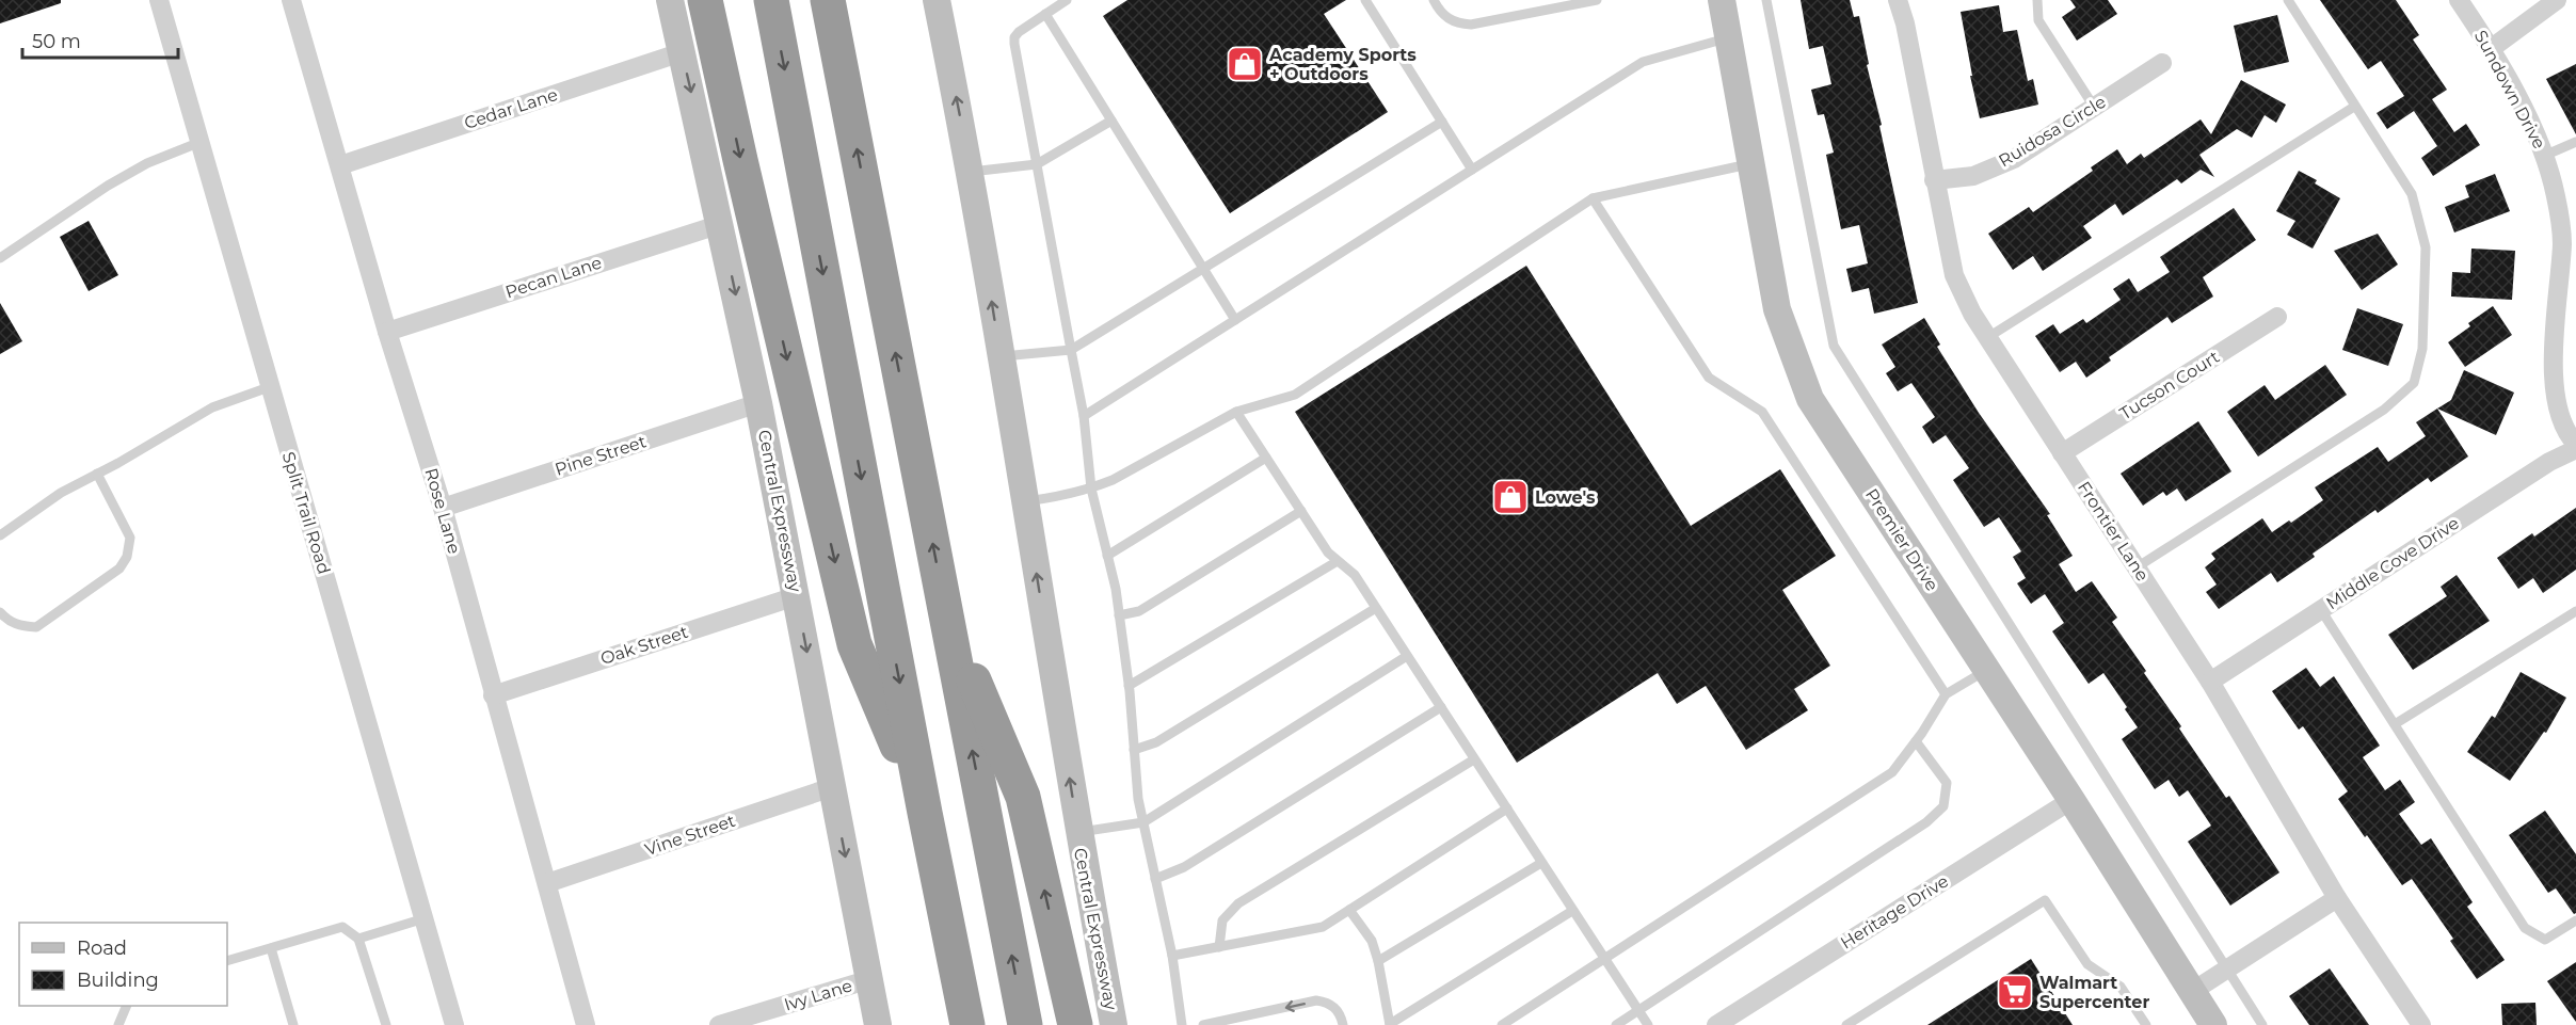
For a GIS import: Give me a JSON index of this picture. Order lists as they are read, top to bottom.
{
  "streets": {
    "main road": ["Central Expressway", "Premier Drive"],
    "street": [
      "Sundown Drive",
      "Cedar Lane",
      "Ruidosa Circle",
      "Pecan Lane",
      "Tucson Court",
      "Pine Street",
      "Rose Lane",
      "Split Trail Road",
      "Frontier Lane",
      "Middle Cove Drive",
      "Oak Street",
      "Vine Street",
      "Heritage Drive",
      "Ivy Lane"
    ]
  },
  "crossings": [
    ["Cedar Lane", "Rose Lane"],
    ["Cedar Lane", "Central Expressway"],
    ["Ruidosa Circle", "Frontier Lane"],
    ["Pecan Lane", "Rose Lane"],
    ["Pecan Lane", "Central Expressway"],
    ["Tucson Court", "Frontier Lane"],
    ["Pine Street", "Rose Lane"],
    ["Pine Street", "Central Expressway"],
    ["Rose Lane", "Oak Street"],
    ["Rose Lane", "Vine Street"],
    ["Central Expressway", "Oak Street"],
    ["Central Expressway", "Vine Street"],
    ["Central Expressway", "Ivy Lane"],
    ["Frontier Lane", "Middle Cove Drive"],
    ["Premier Drive", "Heritage Drive"]
  ],
  "places": {
    "shop": ["Academy Sports + Outdoors", "Lowe's"],
    "supermarket": ["Walmart Supercenter"]
  },
  "legend": ["Road", "Building"],
  "scale_bar": "50 m"
}
